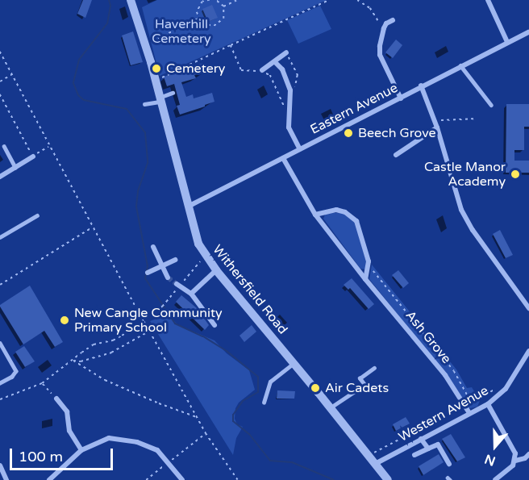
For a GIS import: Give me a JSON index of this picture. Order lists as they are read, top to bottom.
{
  "streets": {
    "street": [
      "Eastern Avenue",
      "Withersfield Road",
      "Ash Grove",
      "Western Avenue"
    ]
  },
  "crossings": [
    ["Eastern Avenue", "Withersfield Road"],
    ["Eastern Avenue", "Ash Grove"],
    ["Withersfield Road", "Western Avenue"],
    ["Ash Grove", "Western Avenue"]
  ],
  "parks": ["Haverhill Cemetery"],
  "places": [
    "Cemetery",
    "Beech Grove",
    "Castle Manor Academy",
    "New Cangle Community Primary School",
    "Air Cadets"
  ],
  "scale_bar": "100 m",
  "north": "bottom"
}
